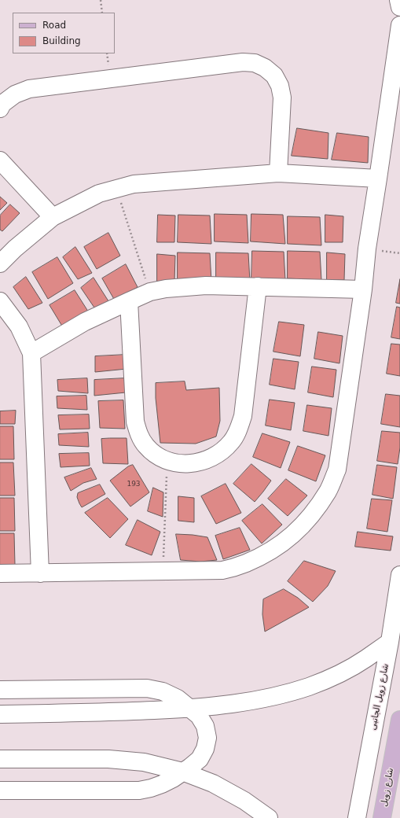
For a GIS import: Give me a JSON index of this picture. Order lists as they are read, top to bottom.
{
  "streets": {
    "main road": ["شارع زويل"],
    "street": ["شارع زويل الجانبى"]
  },
  "house_numbers": ["193"],
  "legend": ["Road", "Building"]
}
